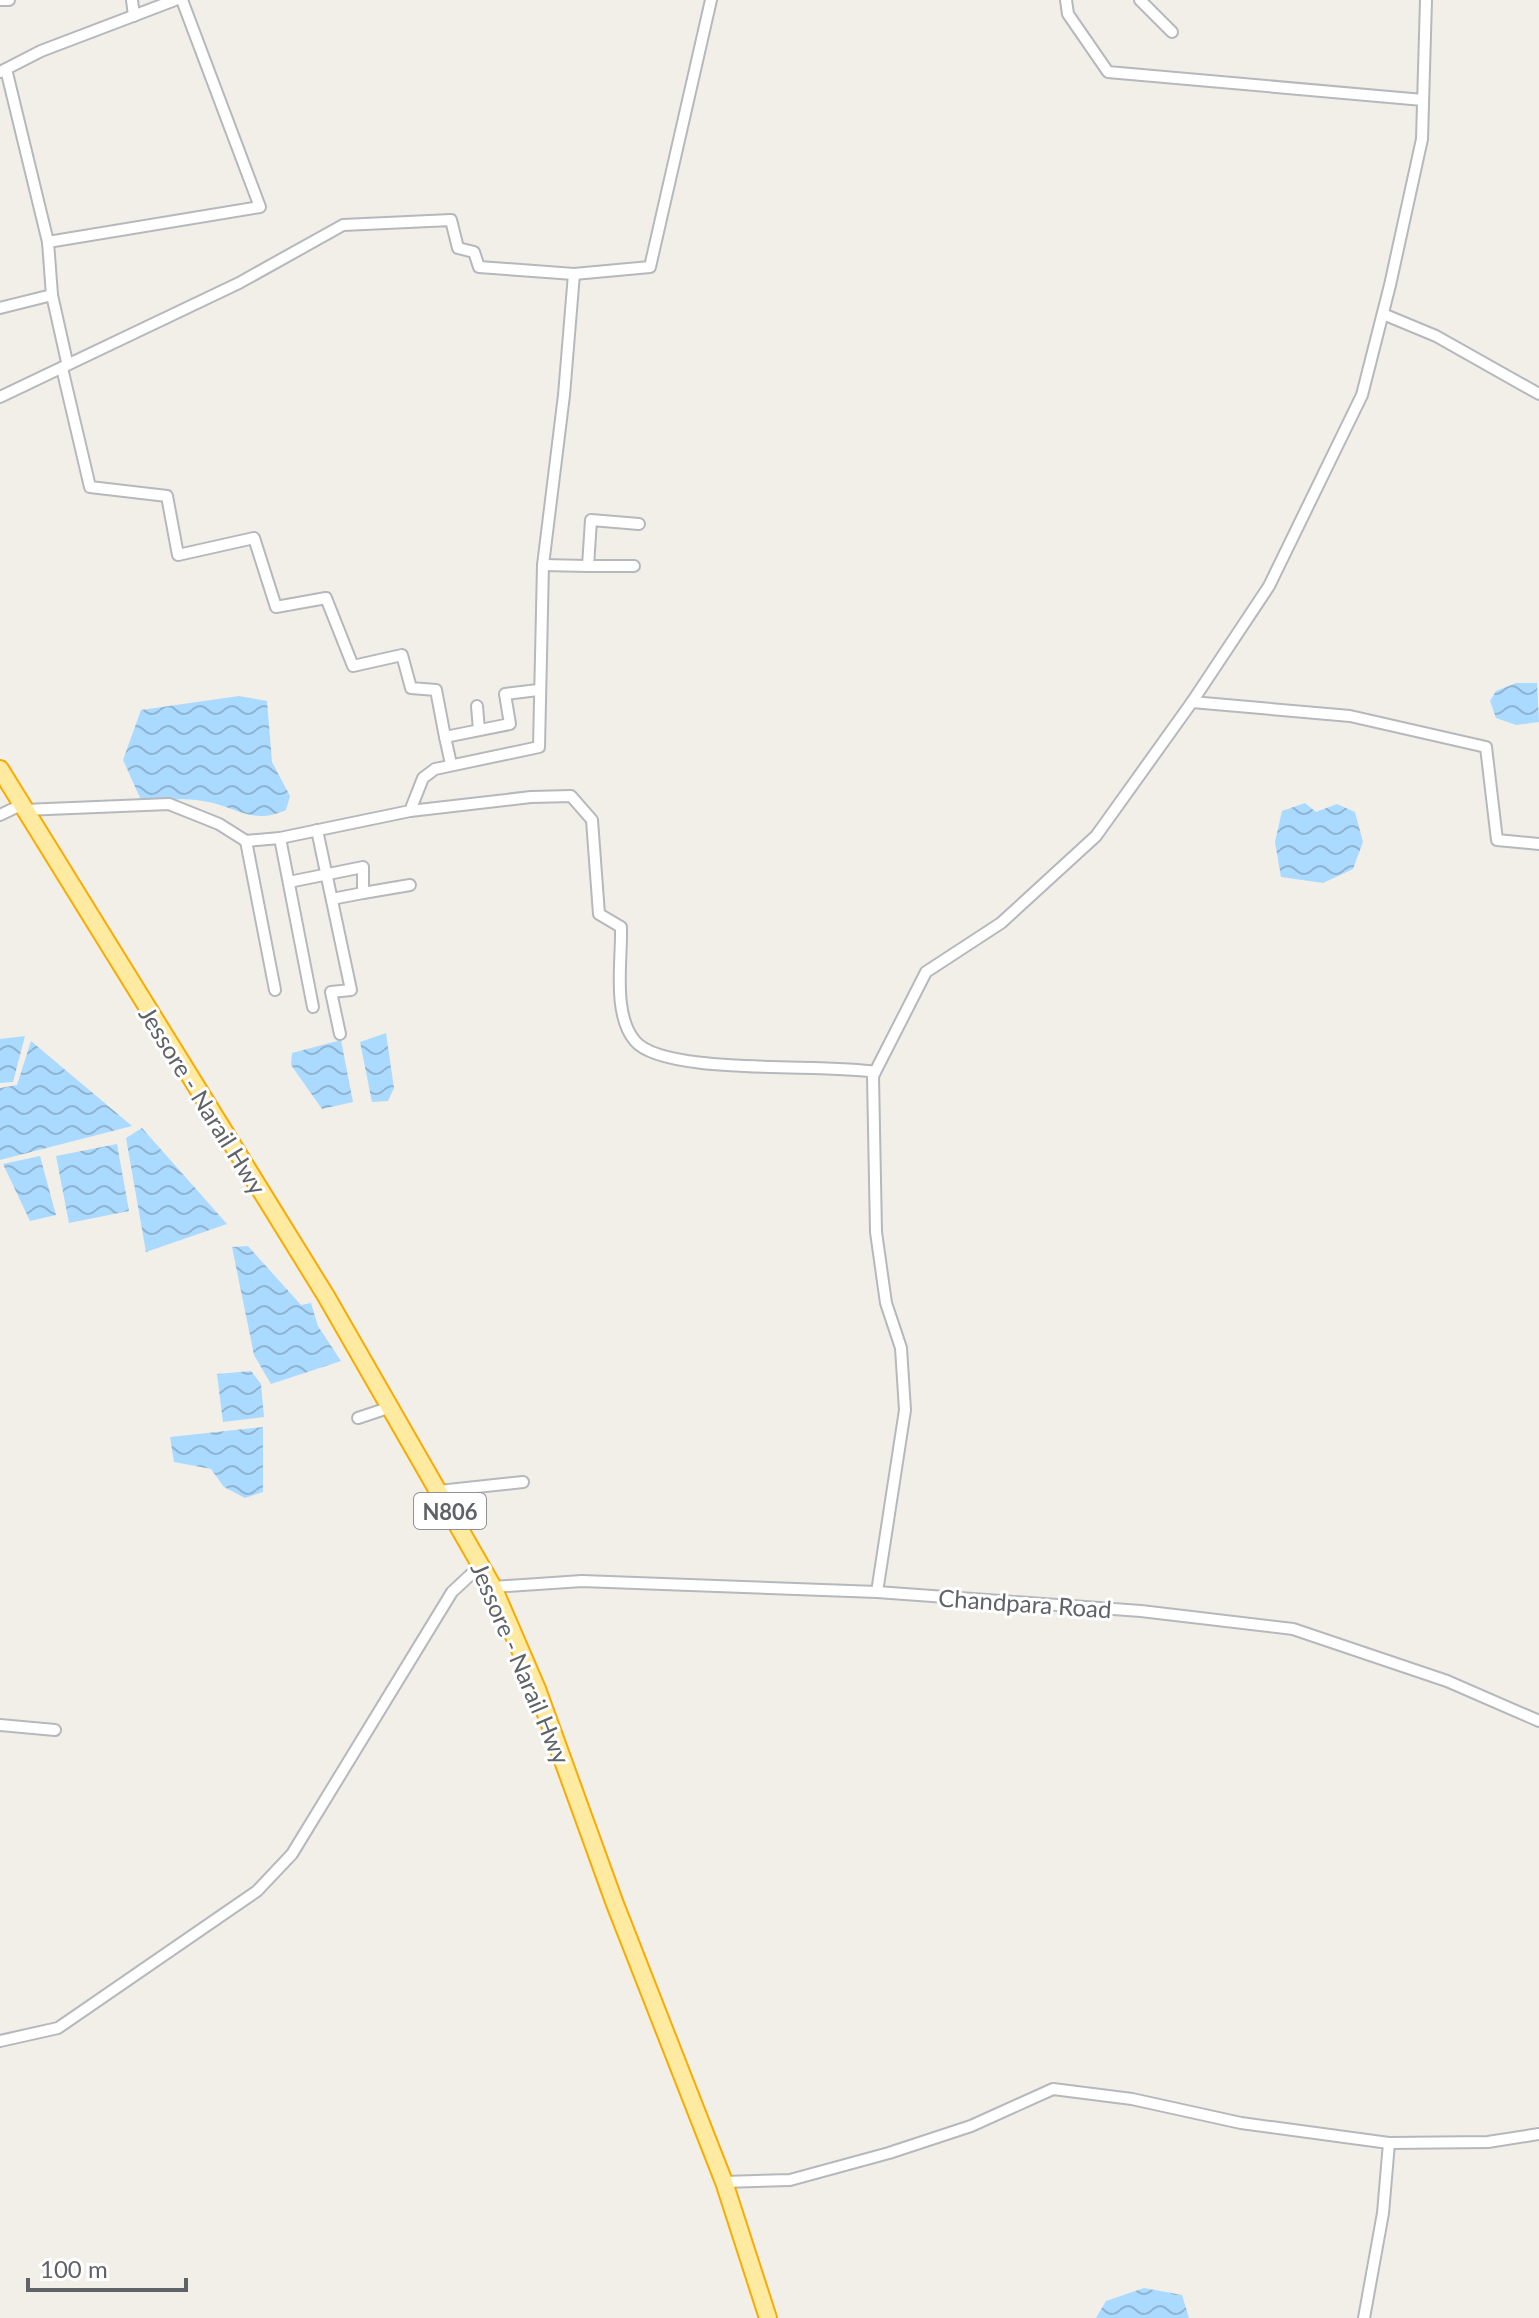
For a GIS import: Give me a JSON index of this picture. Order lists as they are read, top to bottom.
{
  "streets": {
    "highway": ["Jessore - Narail Hwy", "N806"],
    "street": ["Chandpara Road"]
  },
  "crossings": [
    ["Jessore - Narail Hwy", "Chandpara Road"]
  ],
  "scale_bar": "100 m"
}
